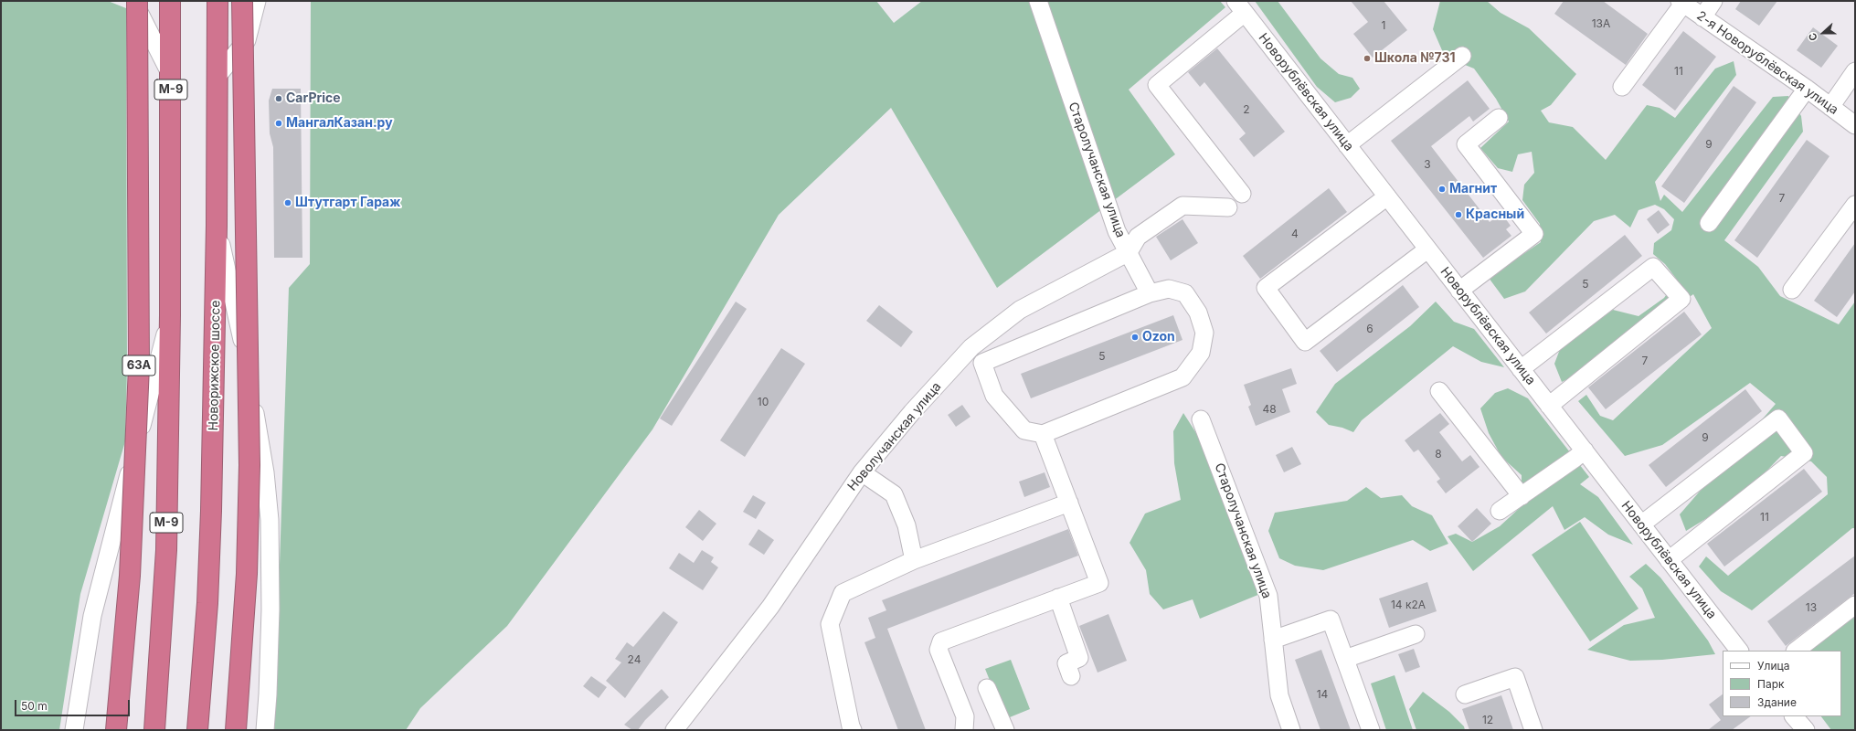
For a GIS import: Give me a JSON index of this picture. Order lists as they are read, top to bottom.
{
  "streets": {
    "highway": ["М-9", "63A", "Новорижское шоссе"],
    "street": [
      "2-я Новорублёвская улица",
      "Новорублёвская улица",
      "Старолучанская улица",
      "Новолучанская улица"
    ]
  },
  "crossings": [
    ["Старолучанская улица", "Новолучанская улица"]
  ],
  "places": [
    "Школа №731",
    "CarPrice",
    "МангалКазан.ру",
    "Магнит",
    "Штутгарт Гараж",
    "Красный",
    "Ozon"
  ],
  "house_numbers": [
    "13А",
    "1",
    "11",
    "2",
    "9",
    "3",
    "7",
    "4",
    "5",
    "6",
    "5",
    "7",
    "10",
    "48",
    "9",
    "8",
    "11",
    "14 к2А",
    "13",
    "24",
    "14",
    "12"
  ],
  "legend": ["Улица", "Парк", "Здание"],
  "scale_bar": "50 m",
  "north": "left"
}
